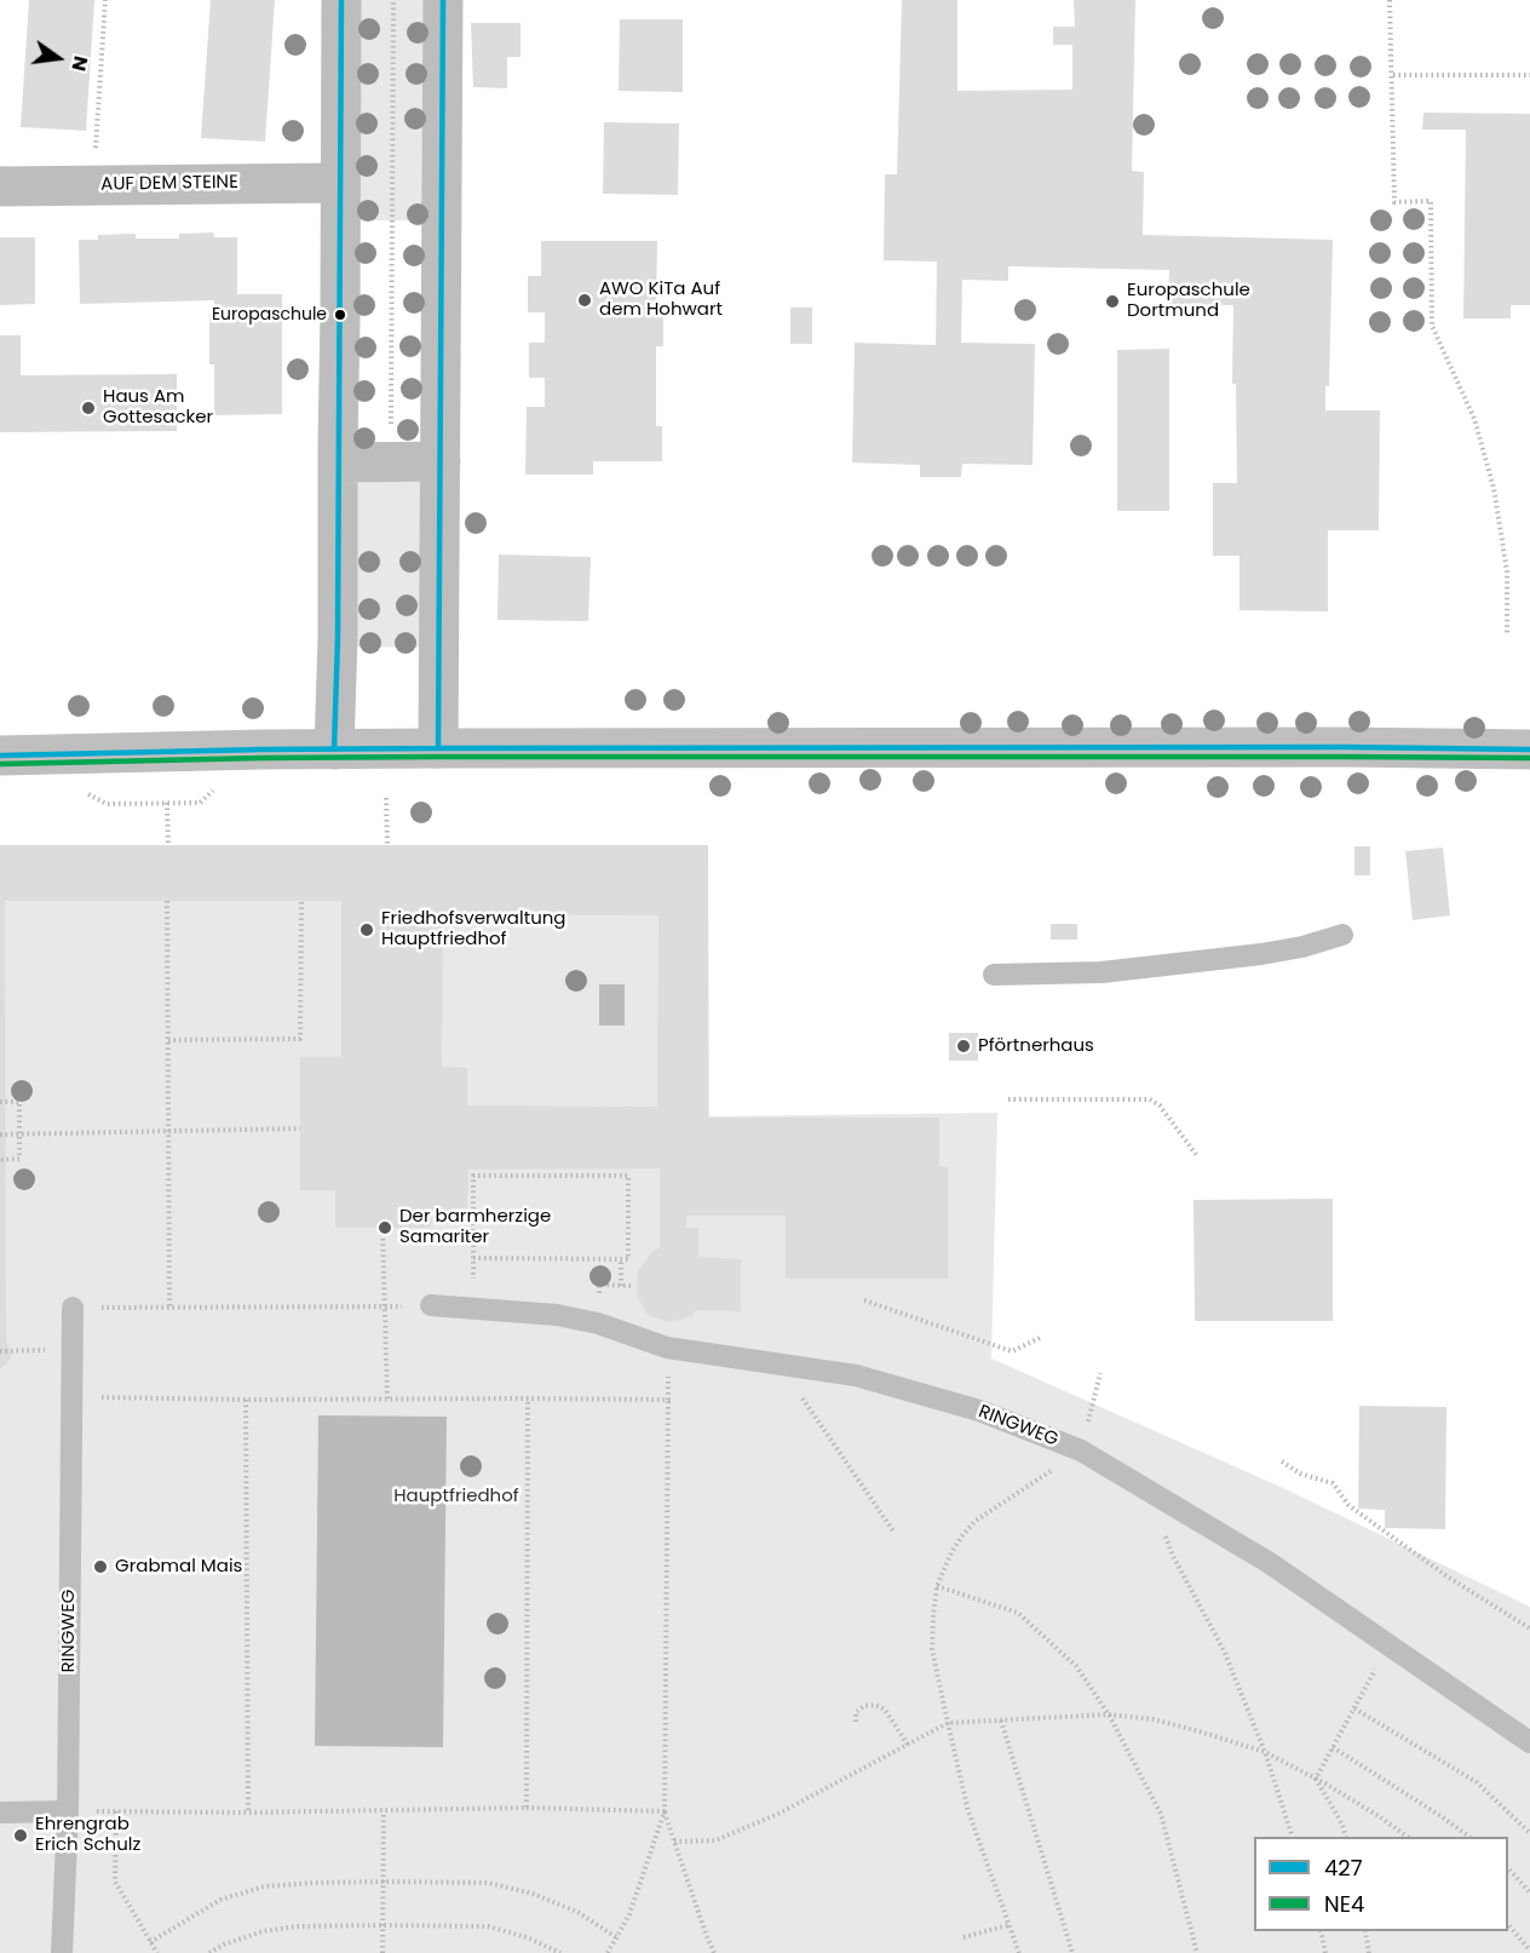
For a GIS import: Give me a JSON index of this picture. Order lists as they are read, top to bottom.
{
  "streets": {
    "street": ["AUF DEM STEINE"],
    "lane": ["RINGWEG"]
  },
  "parks": ["Hauptfriedhof"],
  "places": [
    "AWO KiTa Auf dem Hohwart",
    "Europaschule Dortmund",
    "Europaschule",
    "Haus Am Gottesacker",
    "Friedhofsverwaltung Hauptfriedhof",
    "Pförtnerhaus",
    "Der barmherzige Samariter",
    "Grabmal Mais",
    "Ehrengrab Erich Schulz"
  ],
  "lines": ["transit line 427", "transit line NE4"],
  "legend": ["427", "NE4"],
  "north": "right"
}
